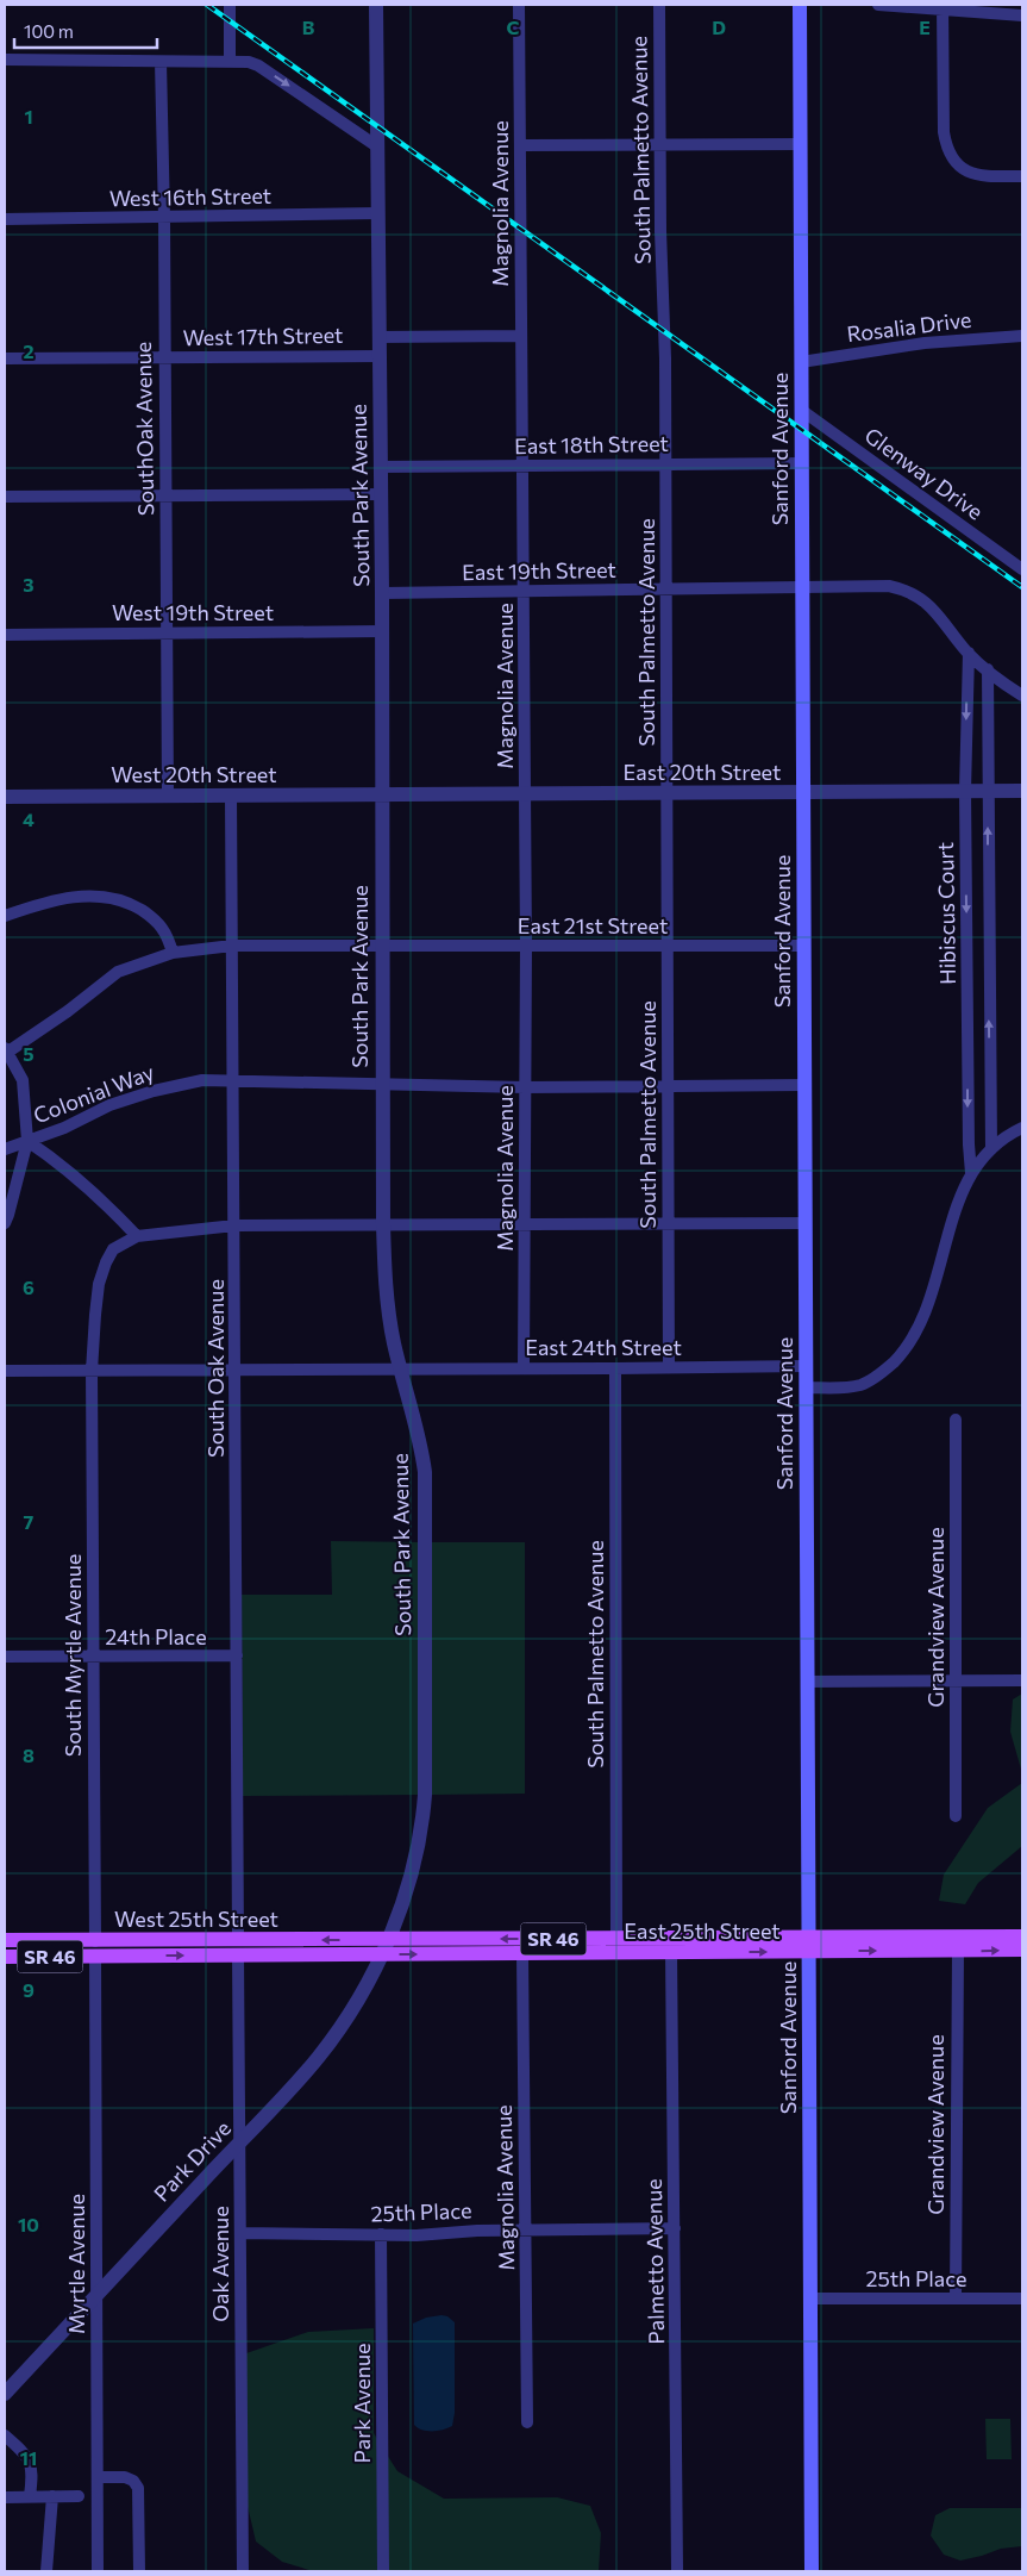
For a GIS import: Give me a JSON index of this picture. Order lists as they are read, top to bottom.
{
  "streets": {
    "main road": [
      "Sanford Avenue",
      "West 25th Street",
      "East 25th Street",
      "SR 46"
    ],
    "street": [
      "South Palmetto Avenue",
      "West 16th Street",
      "Magnolia Avenue",
      "Rosalia Drive",
      "West 17th Street",
      "SouthOak Avenue",
      "East 18th Street",
      "Glenway Drive",
      "South Park Avenue",
      "East 19th Street",
      "West 19th Street",
      "East 20th Street",
      "West 20th Street",
      "Hibiscus Court",
      "East 21st Street",
      "Colonial Way",
      "East 24th Street",
      "South Oak Avenue",
      "Grandview Avenue",
      "24th Place",
      "South Myrtle Avenue",
      "Park Drive",
      "25th Place",
      "Palmetto Avenue",
      "Myrtle Avenue",
      "Oak Avenue",
      "Park Avenue"
    ]
  },
  "crossings": [
    ["South Palmetto Avenue", "East 18th Street"],
    ["South Palmetto Avenue", "East 19th Street"],
    ["South Palmetto Avenue", "East 20th Street"],
    ["South Palmetto Avenue", "East 21st Street"],
    ["South Palmetto Avenue", "Colonial Way"],
    ["South Palmetto Avenue", "East 24th Street"],
    ["South Palmetto Avenue", "East 25th Street"],
    ["West 16th Street", "SouthOak Avenue"],
    ["West 16th Street", "South Park Avenue"],
    ["Magnolia Avenue", "East 18th Street"],
    ["Magnolia Avenue", "East 19th Street"],
    ["Magnolia Avenue", "East 20th Street"],
    ["Magnolia Avenue", "East 21st Street"],
    ["Magnolia Avenue", "Colonial Way"],
    ["Magnolia Avenue", "East 24th Street"],
    ["Magnolia Avenue", "East 25th Street"],
    ["Magnolia Avenue", "25th Place"],
    ["Rosalia Drive", "Sanford Avenue"],
    ["West 17th Street", "SouthOak Avenue"],
    ["West 17th Street", "South Park Avenue"],
    ["SouthOak Avenue", "West 19th Street"],
    ["SouthOak Avenue", "West 20th Street"],
    ["East 18th Street", "Sanford Avenue"],
    ["East 18th Street", "South Park Avenue"],
    ["Sanford Avenue", "Glenway Drive"],
    ["Sanford Avenue", "East 19th Street"],
    ["Sanford Avenue", "East 20th Street"],
    ["Sanford Avenue", "East 21st Street"],
    ["Sanford Avenue", "Colonial Way"],
    ["Sanford Avenue", "East 24th Street"],
    ["Sanford Avenue", "East 25th Street"],
    ["Sanford Avenue", "25th Place"],
    ["South Park Avenue", "East 19th Street"],
    ["South Park Avenue", "West 19th Street"],
    ["South Park Avenue", "East 20th Street"],
    ["South Park Avenue", "West 20th Street"],
    ["South Park Avenue", "East 21st Street"],
    ["South Park Avenue", "Colonial Way"],
    ["South Park Avenue", "East 24th Street"],
    ["South Park Avenue", "West 25th Street"],
    ["South Park Avenue", "East 25th Street"],
    ["South Park Avenue", "Park Drive"],
    ["East 20th Street", "West 20th Street"],
    ["East 20th Street", "Hibiscus Court"],
    ["West 20th Street", "South Oak Avenue"],
    ["East 21st Street", "South Oak Avenue"],
    ["Colonial Way", "South Oak Avenue"],
    ["East 24th Street", "South Oak Avenue"],
    ["East 24th Street", "South Myrtle Avenue"],
    ["South Oak Avenue", "24th Place"],
    ["South Oak Avenue", "West 25th Street"],
    ["South Oak Avenue", "Oak Avenue"],
    ["Grandview Avenue", "East 25th Street"],
    ["Grandview Avenue", "25th Place"],
    ["24th Place", "South Myrtle Avenue"],
    ["South Myrtle Avenue", "West 25th Street"],
    ["South Myrtle Avenue", "Myrtle Avenue"],
    ["West 25th Street", "East 25th Street"],
    ["West 25th Street", "Park Drive"],
    ["West 25th Street", "Myrtle Avenue"],
    ["West 25th Street", "Oak Avenue"],
    ["East 25th Street", "Park Drive"],
    ["East 25th Street", "Palmetto Avenue"],
    ["Park Drive", "Myrtle Avenue"],
    ["Park Drive", "Oak Avenue"],
    ["25th Place", "Palmetto Avenue"],
    ["25th Place", "Oak Avenue"],
    ["25th Place", "Park Avenue"]
  ],
  "scale_bar": "100 m",
  "grid": {
    "columns": [
      "B",
      "C",
      "D",
      "E"
    ],
    "rows": [
      "1",
      "2",
      "3",
      "4",
      "5",
      "6",
      "7",
      "8",
      "9",
      "10",
      "11"
    ]
  }
}
